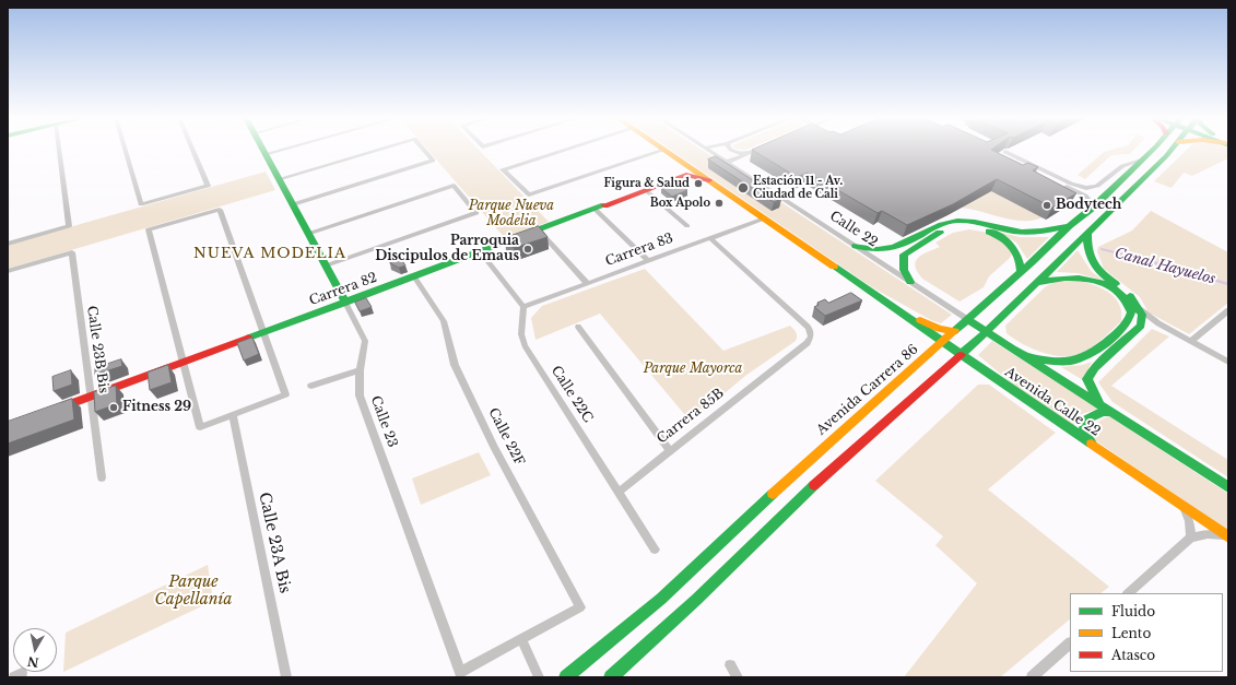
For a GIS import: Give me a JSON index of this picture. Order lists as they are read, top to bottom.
{
  "streets": {
    "main road": [
      "Carrera 82",
      "Avenida Carrera 86",
      "Avenida Calle 22",
      "Calle 23"
    ],
    "street": [
      "Calle 22",
      "Carrera 83",
      "Calle 23B Bis",
      "Calle 22C",
      "Carrera 85B",
      "Calle 22F",
      "Calle 23A Bis"
    ]
  },
  "crossings": [
    ["Calle 22", "Avenida Carrera 86"],
    ["Calle 22", "Avenida Calle 22"],
    ["Carrera 83", "Calle 22C"],
    ["Carrera 83", "Avenida Calle 22"],
    ["Carrera 83", "Carrera 85B"],
    ["Carrera 82", "Calle 23B Bis"],
    ["Carrera 82", "Calle 23"],
    ["Carrera 82", "Calle 22F"],
    ["Avenida Carrera 86", "Avenida Calle 22"],
    ["Calle 22C", "Carrera 85B"],
    ["Calle 23", "Calle 22F"]
  ],
  "districts": ["NUEVA MODELIA"],
  "water": ["Canal Hayuelos"],
  "parks": ["Parque Nueva Modelia", "Parque Mayorca", "Parque Capellanía"],
  "places": [
    "Figura & Salud",
    "Estación 11 - Av. Ciudad de Cali",
    "Box Apolo",
    "Bodytech",
    "Parroquia Discipulos de Emaus",
    "Fitness 29"
  ],
  "legend": ["Fluido", "Lento", "Atasco"],
  "north": "bottom"
}
